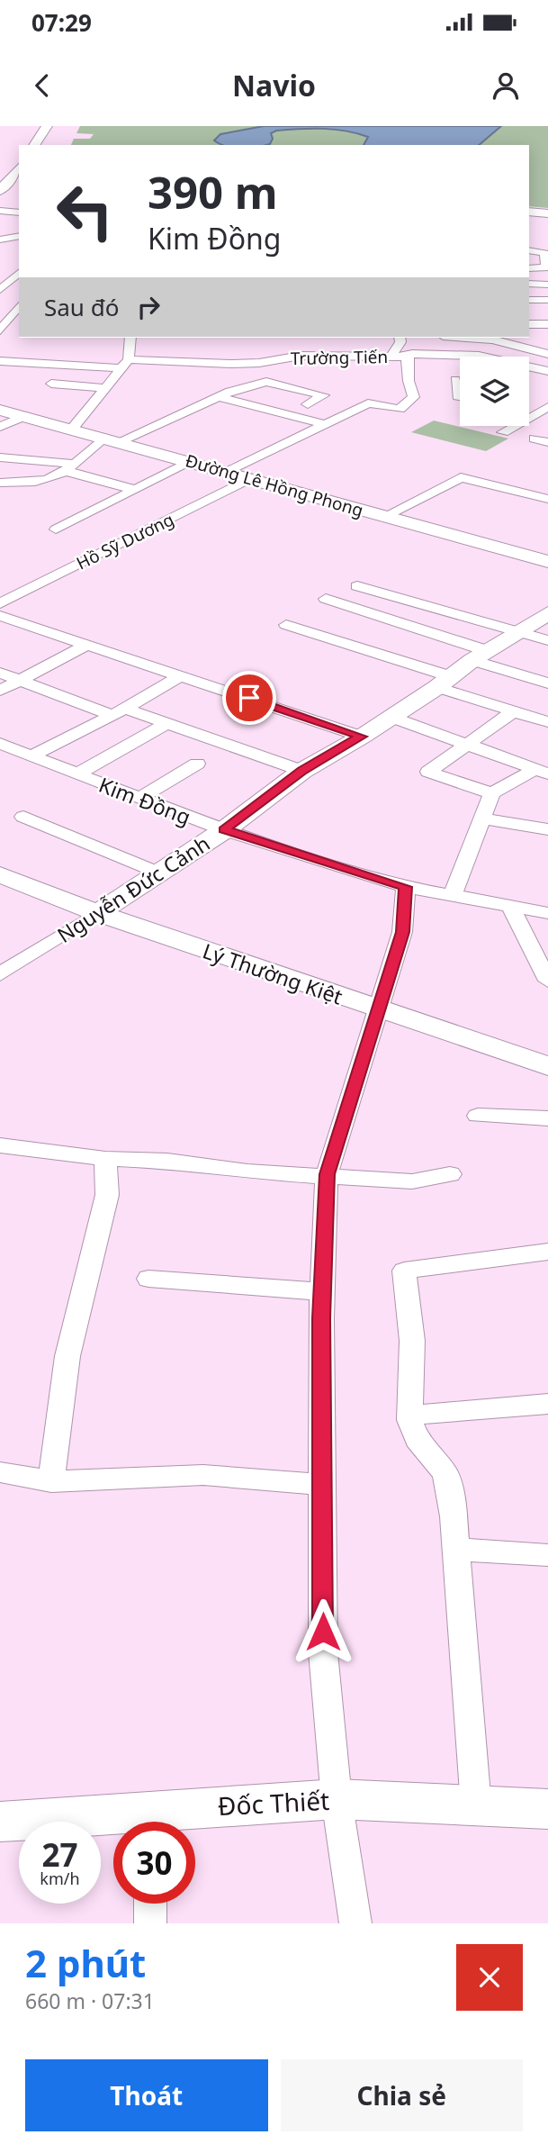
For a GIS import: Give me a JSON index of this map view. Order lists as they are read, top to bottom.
{
  "streets": {
    "street": [
      "Trường Tiến",
      "Đường Lê Hồng Phong",
      "Hồ Sỹ Dương",
      "Kim Đồng",
      "Nguyễn Đức Cảnh",
      "Lý Thường Kiệt",
      "Đốc Thiết"
    ]
  },
  "crossings": [
    ["Đường Lê Hồng Phong", "Hồ Sỹ Dương"],
    ["Kim Đồng", "Nguyễn Đức Cảnh"],
    ["Nguyễn Đức Cảnh", "Lý Thường Kiệt"]
  ],
  "page": {
    "status": "07:29",
    "header": "Navio",
    "turn": ["390 m", "Kim Đồng"],
    "then": "Sau đó",
    "speed": "27 km/h",
    "limit": "30",
    "heading": ["2 phút", "660 m · 07:31"],
    "buttons": ["Thoát", "Chia sẻ"]
  }
}
